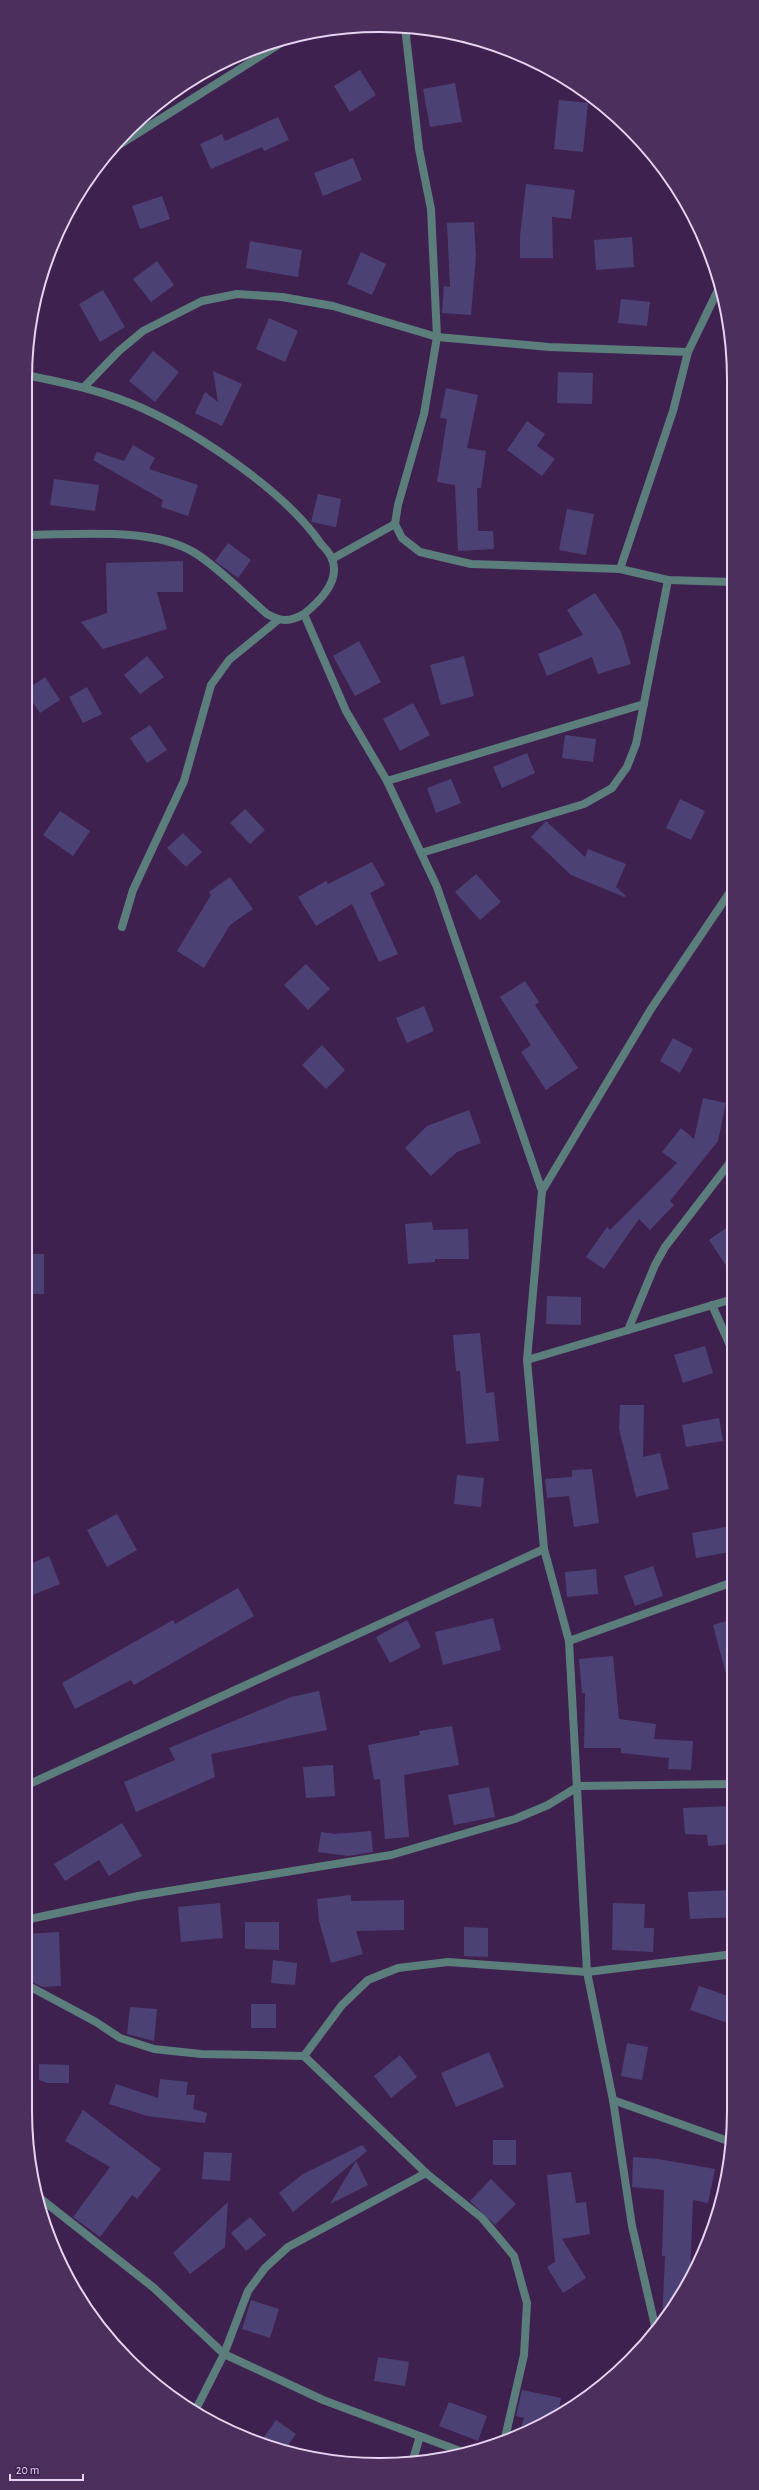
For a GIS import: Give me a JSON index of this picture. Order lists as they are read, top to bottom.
{
  "scale_bar": "20 m"
}
